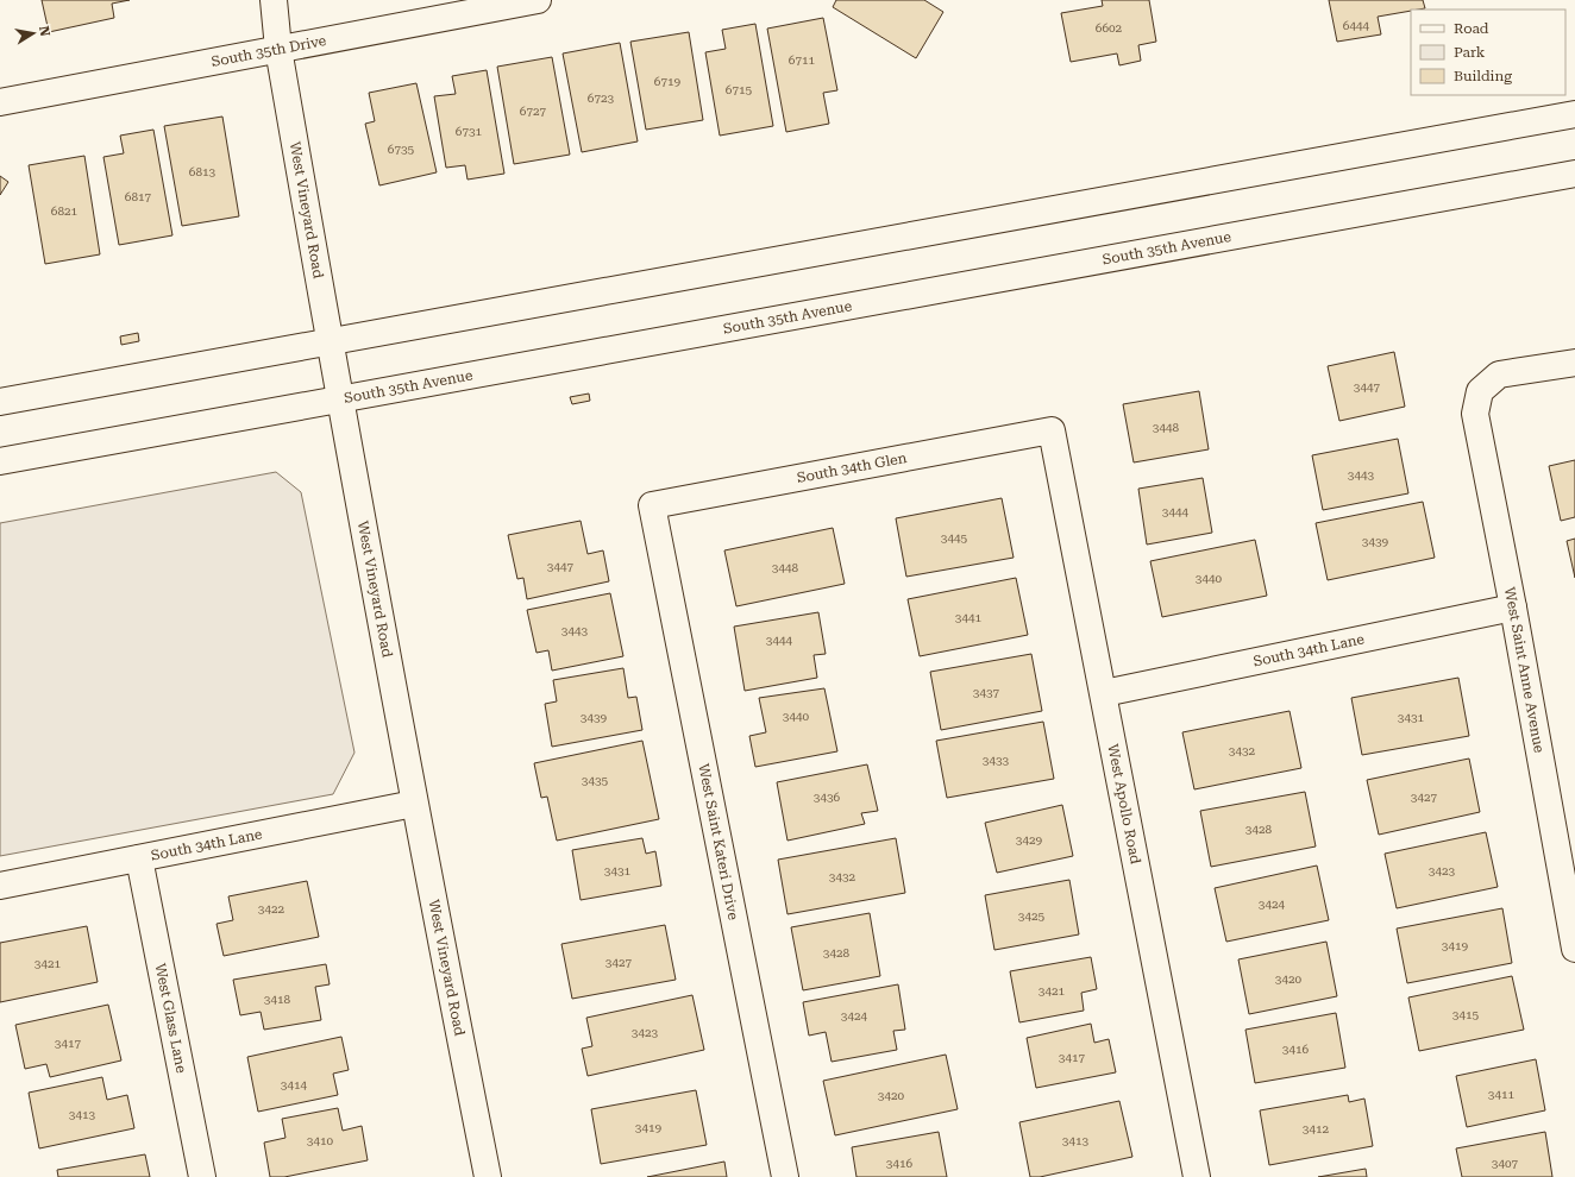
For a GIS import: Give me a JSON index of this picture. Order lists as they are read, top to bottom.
{
  "streets": {
    "street": [
      "South 35th Drive",
      "West Vineyard Road",
      "South 35th Avenue",
      "South 34th Glen",
      "South 34th Lane",
      "West Saint Anne Avenue",
      "West Apollo Road",
      "West Saint Kateri Drive",
      "West Glass Lane"
    ]
  },
  "crossings": [
    ["South 35th Drive", "West Vineyard Road"],
    ["West Vineyard Road", "South 35th Avenue"],
    ["West Vineyard Road", "South 34th Lane"],
    ["South 34th Glen", "West Apollo Road"],
    ["South 34th Glen", "West Saint Kateri Drive"],
    ["South 34th Lane", "West Saint Anne Avenue"],
    ["South 34th Lane", "West Apollo Road"],
    ["South 34th Lane", "West Glass Lane"]
  ],
  "house_numbers": [
    "6444",
    "6602",
    "6711",
    "6719",
    "6715",
    "6723",
    "6727",
    "6731",
    "6735",
    "6813",
    "6817",
    "6821",
    "3447",
    "3448",
    "3443",
    "3444",
    "3445",
    "3439",
    "3447",
    "3448",
    "3440",
    "3441",
    "3443",
    "3444",
    "3437",
    "3440",
    "3439",
    "3431",
    "3432",
    "3433",
    "3435",
    "3436",
    "3427",
    "3428",
    "3429",
    "3431",
    "3423",
    "3432",
    "3424",
    "3422",
    "3425",
    "3419",
    "3428",
    "3427",
    "3421",
    "3420",
    "3421",
    "3418",
    "3415",
    "3424",
    "3423",
    "3417",
    "3416",
    "3417",
    "3414",
    "3411",
    "3420",
    "3413",
    "3419",
    "3412",
    "3410",
    "3413",
    "3416",
    "3407"
  ],
  "legend": ["Road", "Park", "Building"],
  "north": "right"
}
